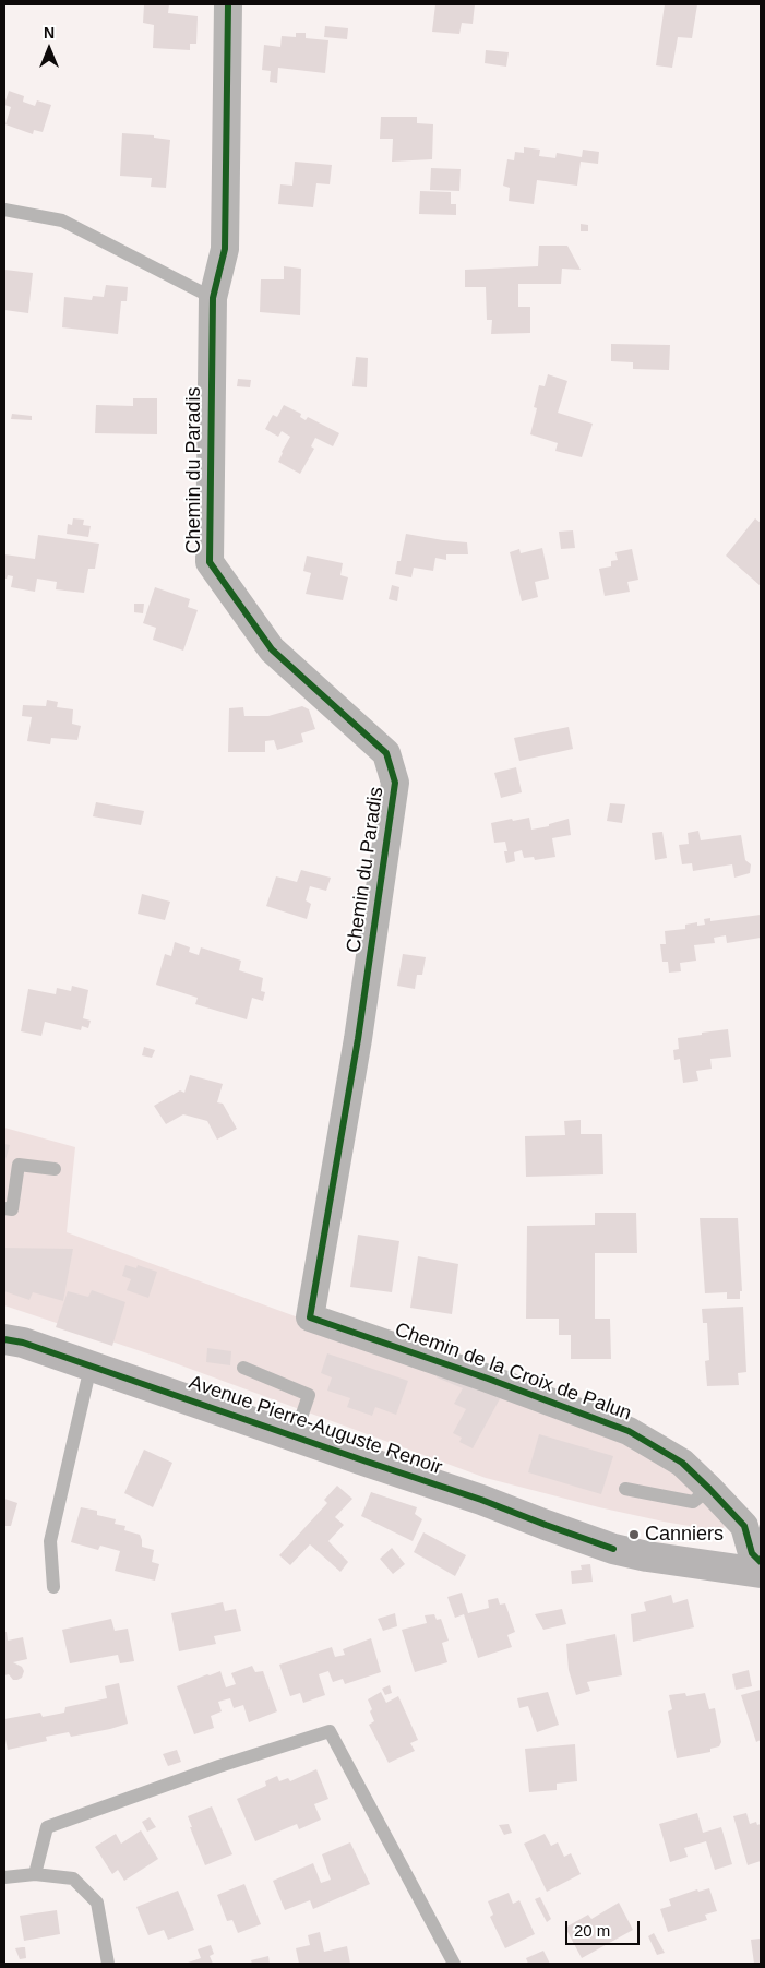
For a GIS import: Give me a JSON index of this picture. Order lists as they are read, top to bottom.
{
  "streets": {
    "main road": ["Avenue Pierre-Auguste Renoir"],
    "street": ["Chemin du Paradis", "Chemin de la Croix de Palun"]
  },
  "crossings": [
    ["Chemin du Paradis", "Chemin de la Croix de Palun"],
    ["Chemin de la Croix de Palun", "Avenue Pierre-Auguste Renoir"]
  ],
  "places": ["Canniers"],
  "scale_bar": "20 m",
  "north": "top"
}
